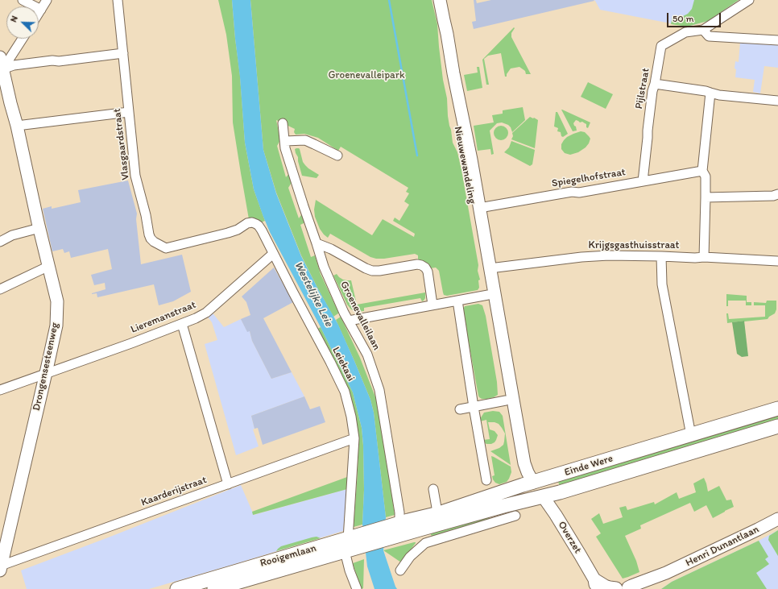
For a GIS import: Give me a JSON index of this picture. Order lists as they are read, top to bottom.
{
  "streets": {
    "main road": [
      "Nieuwewandeling",
      "Drongensesteenweg",
      "Einde Were",
      "Overzet",
      "Henri Dunantlaan",
      "Rooigemlaan"
    ],
    "street": [
      "Pijlstraat",
      "Vlasgaardstraat",
      "Spiegelhofstraat",
      "Krijgsgasthuisstraat",
      "Groenevalleilaan",
      "Lieremanstraat",
      "Leiekaai",
      "Kaarderijstraat"
    ]
  },
  "crossings": [
    ["Pijlstraat", "Spiegelhofstraat"],
    ["Vlasgaardstraat", "Leiekaai"],
    ["Nieuwewandeling", "Spiegelhofstraat"],
    ["Nieuwewandeling", "Krijgsgasthuisstraat"],
    ["Nieuwewandeling", "Einde Were"],
    ["Groenevalleilaan", "Einde Were"],
    ["Groenevalleilaan", "Rooigemlaan"],
    ["Lieremanstraat", "Leiekaai"],
    ["Lieremanstraat", "Drongensesteenweg"],
    ["Leiekaai", "Kaarderijstraat"],
    ["Leiekaai", "Rooigemlaan"],
    ["Drongensesteenweg", "Kaarderijstraat"],
    ["Einde Were", "Overzet"],
    ["Einde Were", "Rooigemlaan"],
    ["Overzet", "Henri Dunantlaan"]
  ],
  "water": ["Westelijke Leie"],
  "parks": ["Groenevalleipark"],
  "scale_bar": "50 m",
  "north": "top left"
}
